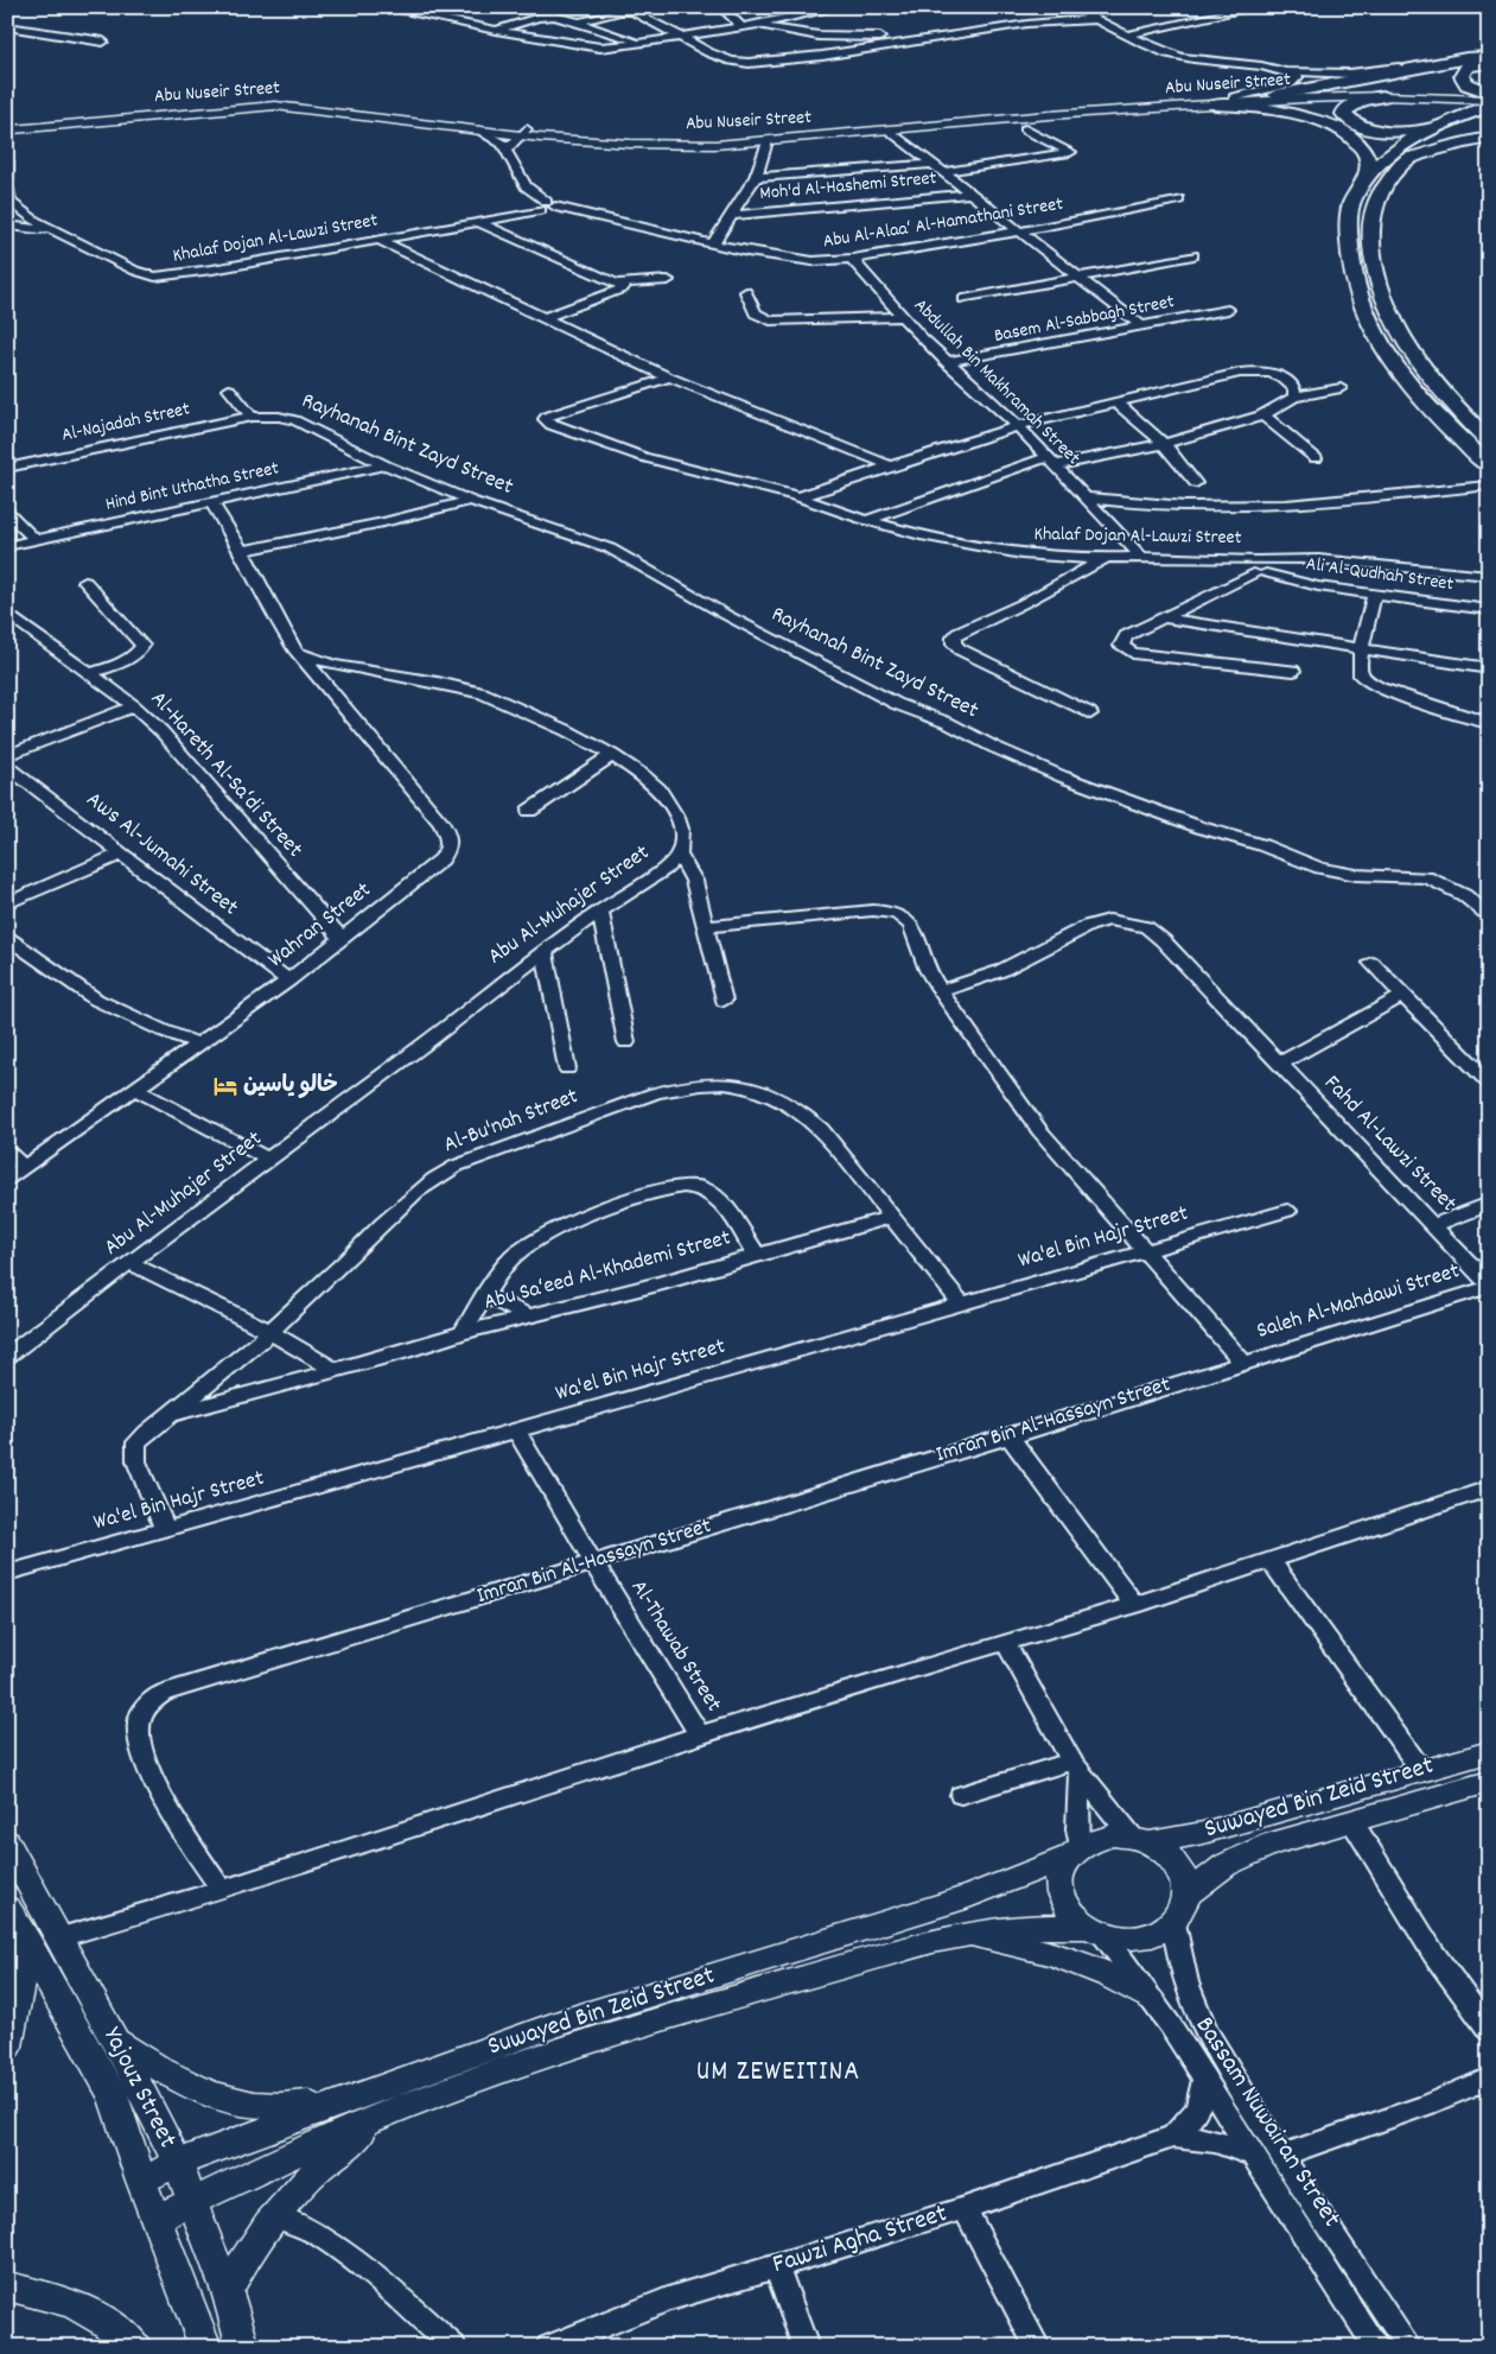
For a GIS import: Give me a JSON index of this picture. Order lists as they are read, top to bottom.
{
  "streets": {
    "main road": ["Abu Nuseir Street", "Suwayed Bin Zeid Street", "Yajouz Street"],
    "street": [
      "Moh'd Al-Hashemi Street",
      "Abu Al-Alaa‘ Al-Hamathani Street",
      "Khalaf Dojan Al-Lawzi Street",
      "Basem Al-Sabbagh Street",
      "Abdullah Bin Makhramah Street",
      "Al-Najadah Street",
      "Rayhanah Bint Zayd Street",
      "Hind Bint Uthatha Street",
      "Ali Al-Qudhah Street",
      "Al-Hareth Al-Sa‘di Street",
      "Aws Al-Jumahi Street",
      "Abu Al-Muhajer Street",
      "Wahran Street",
      "Al-Bu'nah Street",
      "Fahd Al-Lawzi Street",
      "Wa'el Bin Hajr Street",
      "Abu Sa‘eed Al-Khademi Street",
      "Saleh Al-Mahdawi Street",
      "Imran Bin Al-Hassayn Street",
      "Al-Thawab Street",
      "Bassam Nuwairan Street",
      "Fawzi Agha Street"
    ]
  },
  "crossings": [
    ["Abu Al-Alaa‘ Al-Hamathani Street", "Khalaf Dojan Al-Lawzi Street"],
    ["Abu Al-Alaa‘ Al-Hamathani Street", "Abdullah Bin Makhramah Street"],
    ["Khalaf Dojan Al-Lawzi Street", "Abdullah Bin Makhramah Street"],
    ["Khalaf Dojan Al-Lawzi Street", "Ali Al-Qudhah Street"],
    ["Basem Al-Sabbagh Street", "Abdullah Bin Makhramah Street"],
    ["Al-Najadah Street", "Rayhanah Bint Zayd Street"],
    ["Rayhanah Bint Zayd Street", "Hind Bint Uthatha Street"],
    ["Al-Hareth Al-Sa‘di Street", "Wahran Street"],
    ["Aws Al-Jumahi Street", "Wahran Street"],
    ["Abu Al-Muhajer Street", "Wahran Street"],
    ["Al-Bu'nah Street", "Wa'el Bin Hajr Street"],
    ["Al-Bu'nah Street", "Abu Sa‘eed Al-Khademi Street"],
    ["Fahd Al-Lawzi Street", "Saleh Al-Mahdawi Street"],
    ["Wa'el Bin Hajr Street", "Al-Thawab Street"],
    ["Saleh Al-Mahdawi Street", "Imran Bin Al-Hassayn Street"],
    ["Imran Bin Al-Hassayn Street", "Al-Thawab Street"],
    ["Suwayed Bin Zeid Street", "Yajouz Street"],
    ["Suwayed Bin Zeid Street", "Bassam Nuwairan Street"],
    ["Bassam Nuwairan Street", "Fawzi Agha Street"]
  ],
  "districts": ["UM ZEWEITINA"],
  "places": {
    "hotel": ["خالو ياسين"]
  }
}
